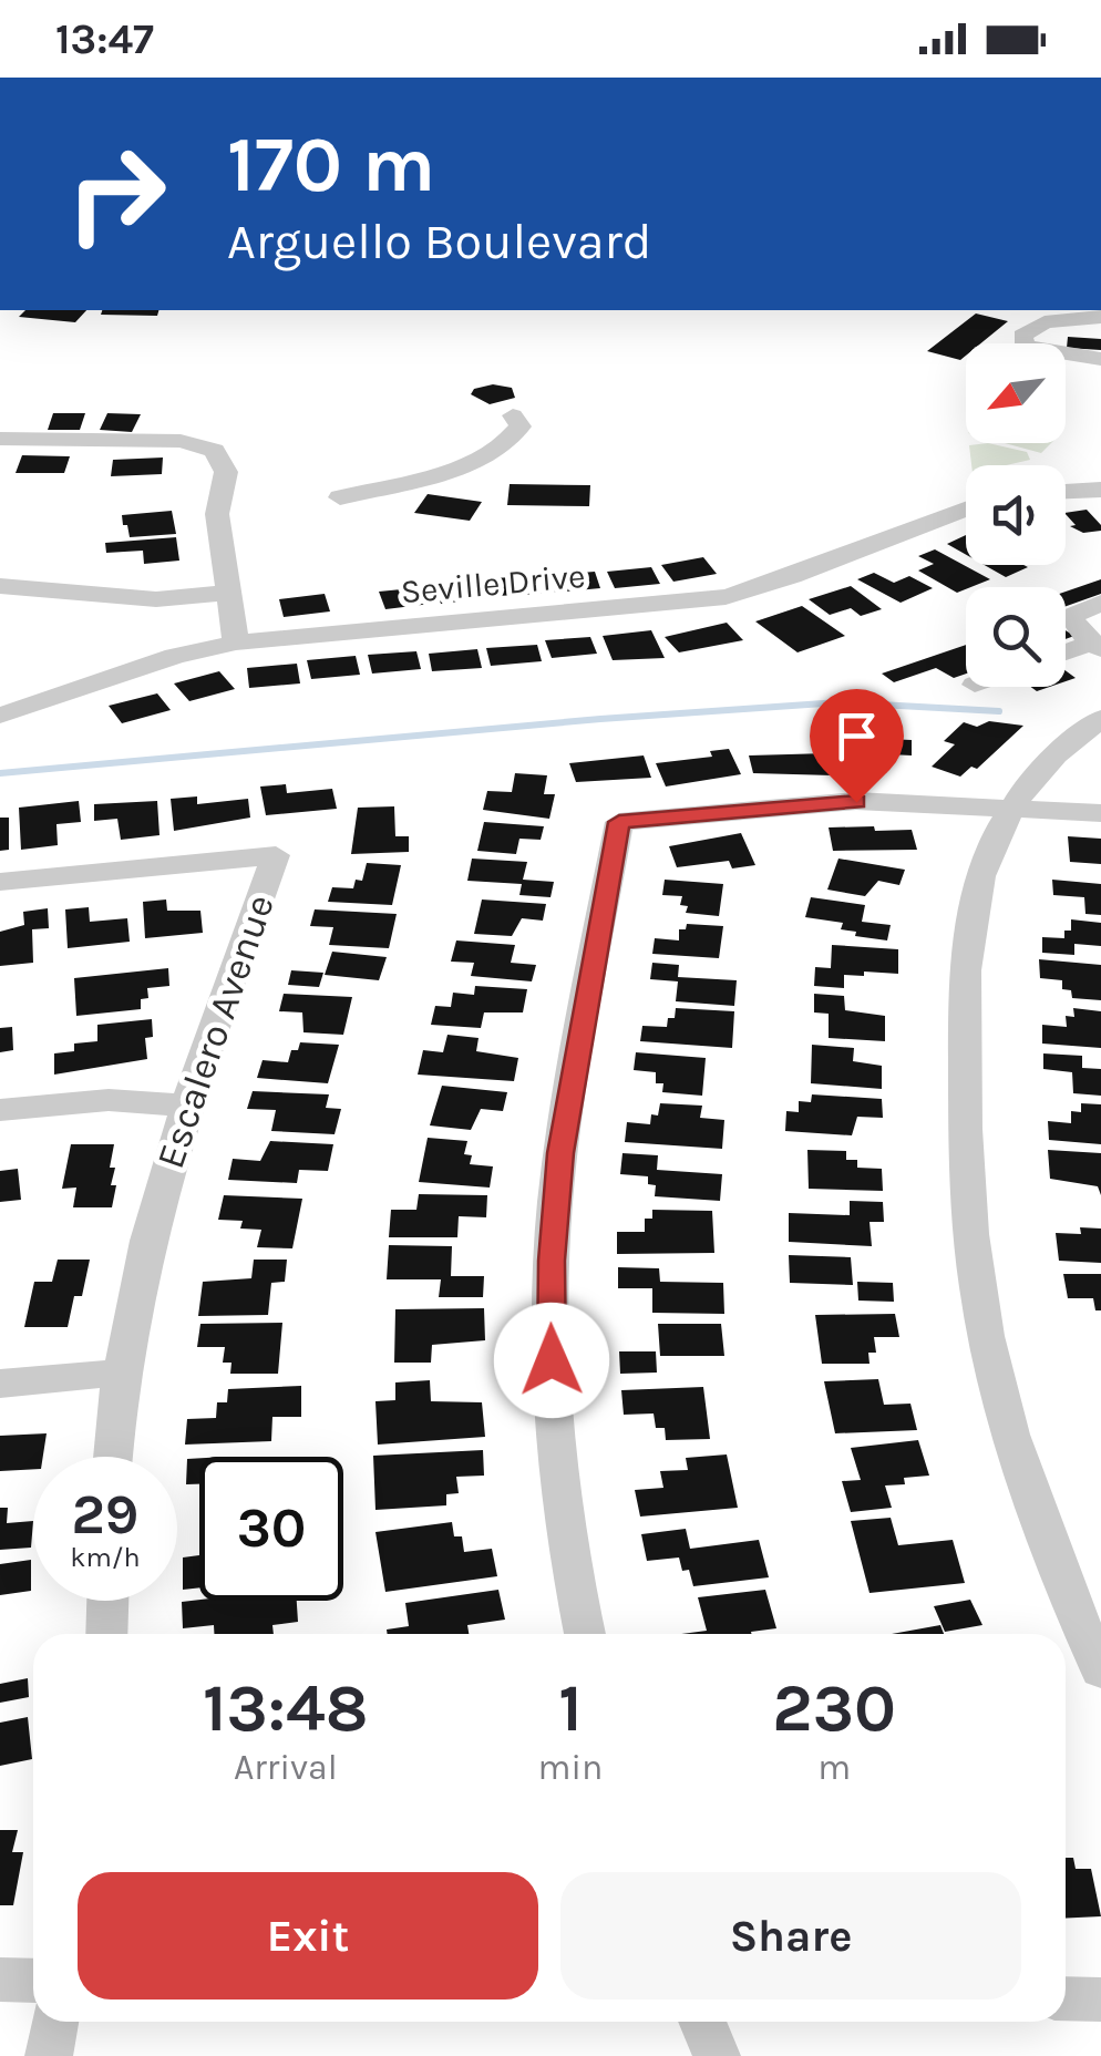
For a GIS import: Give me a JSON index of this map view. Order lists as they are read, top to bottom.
{
  "streets": {
    "street": ["Seville Drive", "Escalero Avenue"]
  },
  "north": "bottom left",
  "page": {
    "status": "13:47",
    "turn": ["170 m", "Arguello Boulevard"],
    "speed": "29 km/h",
    "limit": "30",
    "eta": [
      "13:48",
      "Arrival",
      "1",
      "min",
      "230",
      "m"
    ],
    "buttons": ["Exit", "Share"]
  }
}
